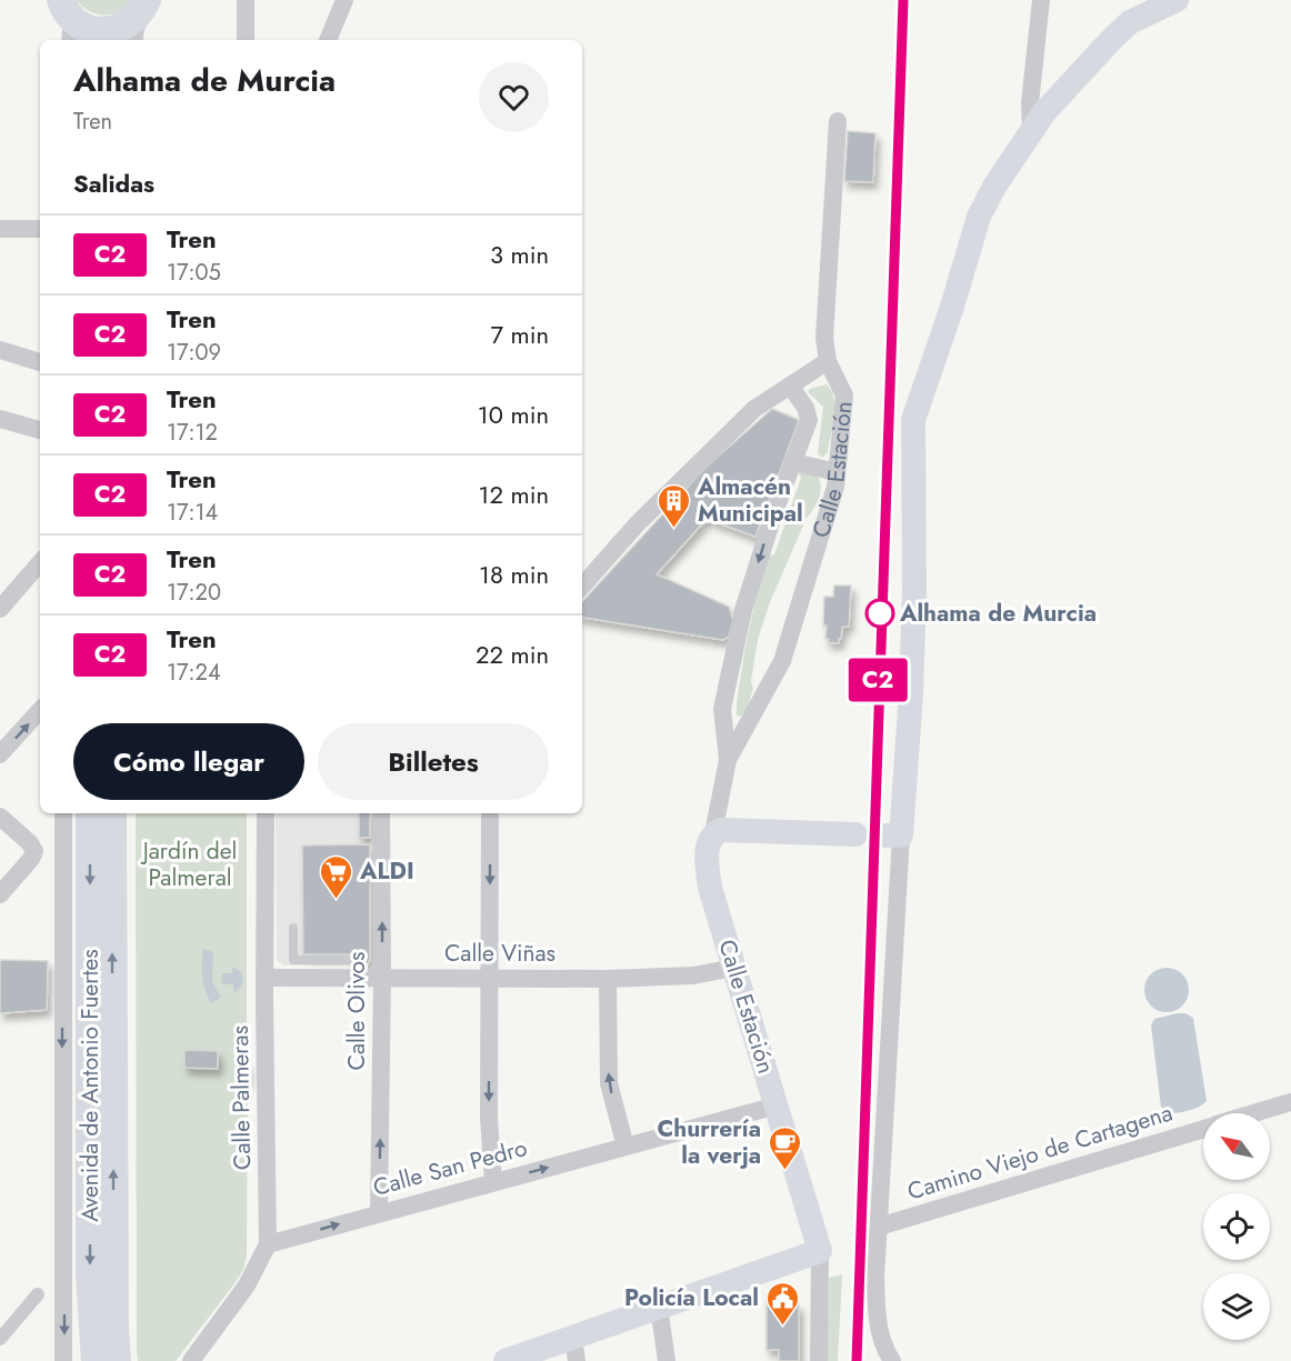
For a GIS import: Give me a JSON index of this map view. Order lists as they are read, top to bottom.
{
  "streets": {
    "main road": ["Calle Estación", "Avenida de Antonio Fuertes"],
    "street": [
      "Calle Viñas",
      "Calle Olivos",
      "Calle Palmeras",
      "Camino Viejo de Cartagena",
      "Calle San Pedro"
    ]
  },
  "crossings": [
    ["Calle Estación", "Calle Viñas"],
    ["Calle Estación", "Calle San Pedro"],
    ["Calle Viñas", "Calle Olivos"],
    ["Calle Viñas", "Calle Palmeras"],
    ["Calle Olivos", "Calle San Pedro"],
    ["Calle Palmeras", "Calle San Pedro"]
  ],
  "one_way": ["Calle San Pedro"],
  "parks": ["Jardín del Palmeral"],
  "places": {
    "building": ["Almacén Municipal"],
    "other": ["Alhama de Murcia"],
    "supermarket": ["ALDI"],
    "cafe": ["Churrería la verja"],
    "public building": ["Policía Local"]
  },
  "north": "top left",
  "page": {
    "on_map": "C2",
    "heading": [
      ["Alhama de Murcia", "Tren"],
      "Salidas"
    ],
    "list": [
      {
        "mark": "C2",
        "name": "Tren",
        "note": "17:05",
        "value": "3 min"
      },
      {
        "mark": "C2",
        "name": "Tren",
        "note": "17:09",
        "value": "7 min"
      },
      {
        "mark": "C2",
        "name": "Tren",
        "note": "17:12",
        "value": "10 min"
      },
      {
        "mark": "C2",
        "name": "Tren",
        "note": "17:14",
        "value": "12 min"
      },
      {
        "mark": "C2",
        "name": "Tren",
        "note": "17:20",
        "value": "18 min"
      },
      {
        "mark": "C2",
        "name": "Tren",
        "note": "17:24",
        "value": "22 min"
      }
    ],
    "buttons": ["Cómo llegar", "Billetes"]
  }
}
